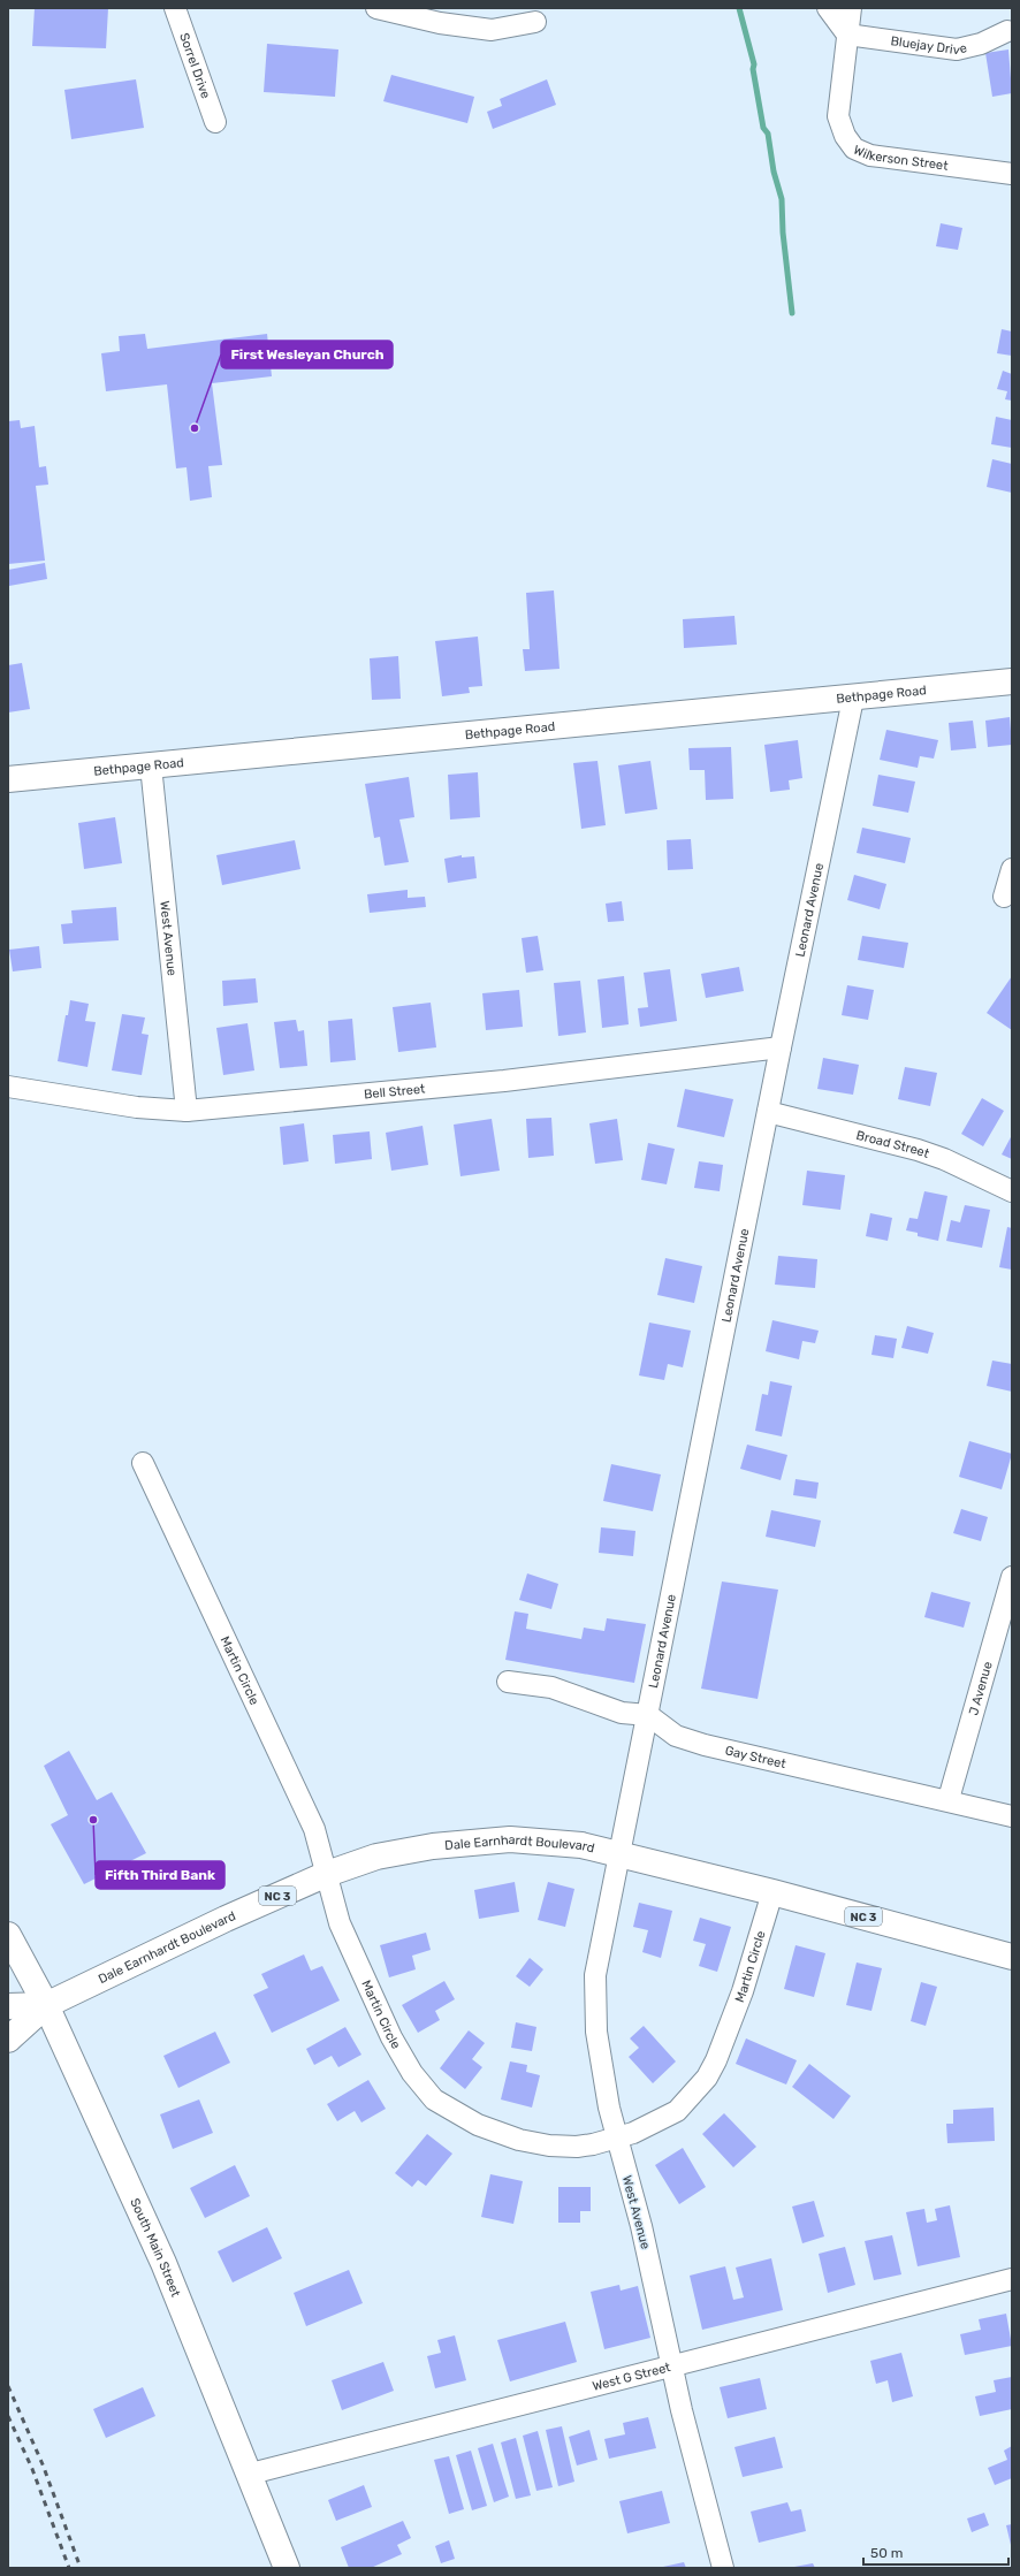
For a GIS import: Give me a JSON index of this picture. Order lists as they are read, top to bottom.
{
  "streets": {
    "main road": [
      "Bethpage Road",
      "Dale Earnhardt Boulevard",
      "NC 3",
      "South Main Street"
    ],
    "street": [
      "Bluejay Drive",
      "Sorrel Drive",
      "Wilkerson Street",
      "Leonard Avenue",
      "West Avenue",
      "Bell Street",
      "Broad Street",
      "Martin Circle",
      "J Avenue",
      "Gay Street",
      "West G Street"
    ]
  },
  "crossings": [
    ["Bluejay Drive", "Wilkerson Street"],
    ["Bethpage Road", "Leonard Avenue"],
    ["Bethpage Road", "West Avenue"],
    ["Leonard Avenue", "West Avenue"],
    ["Leonard Avenue", "Bell Street"],
    ["Leonard Avenue", "Broad Street"],
    ["Leonard Avenue", "Gay Street"],
    ["Leonard Avenue", "Dale Earnhardt Boulevard"],
    ["West Avenue", "Bell Street"],
    ["West Avenue", "Martin Circle"],
    ["West Avenue", "Dale Earnhardt Boulevard"],
    ["West Avenue", "West G Street"],
    ["Martin Circle", "Dale Earnhardt Boulevard"],
    ["J Avenue", "Gay Street"],
    ["Dale Earnhardt Boulevard", "South Main Street"],
    ["South Main Street", "West G Street"]
  ],
  "places": ["First Wesleyan Church", "Fifth Third Bank"],
  "scale_bar": "50 m"
}
